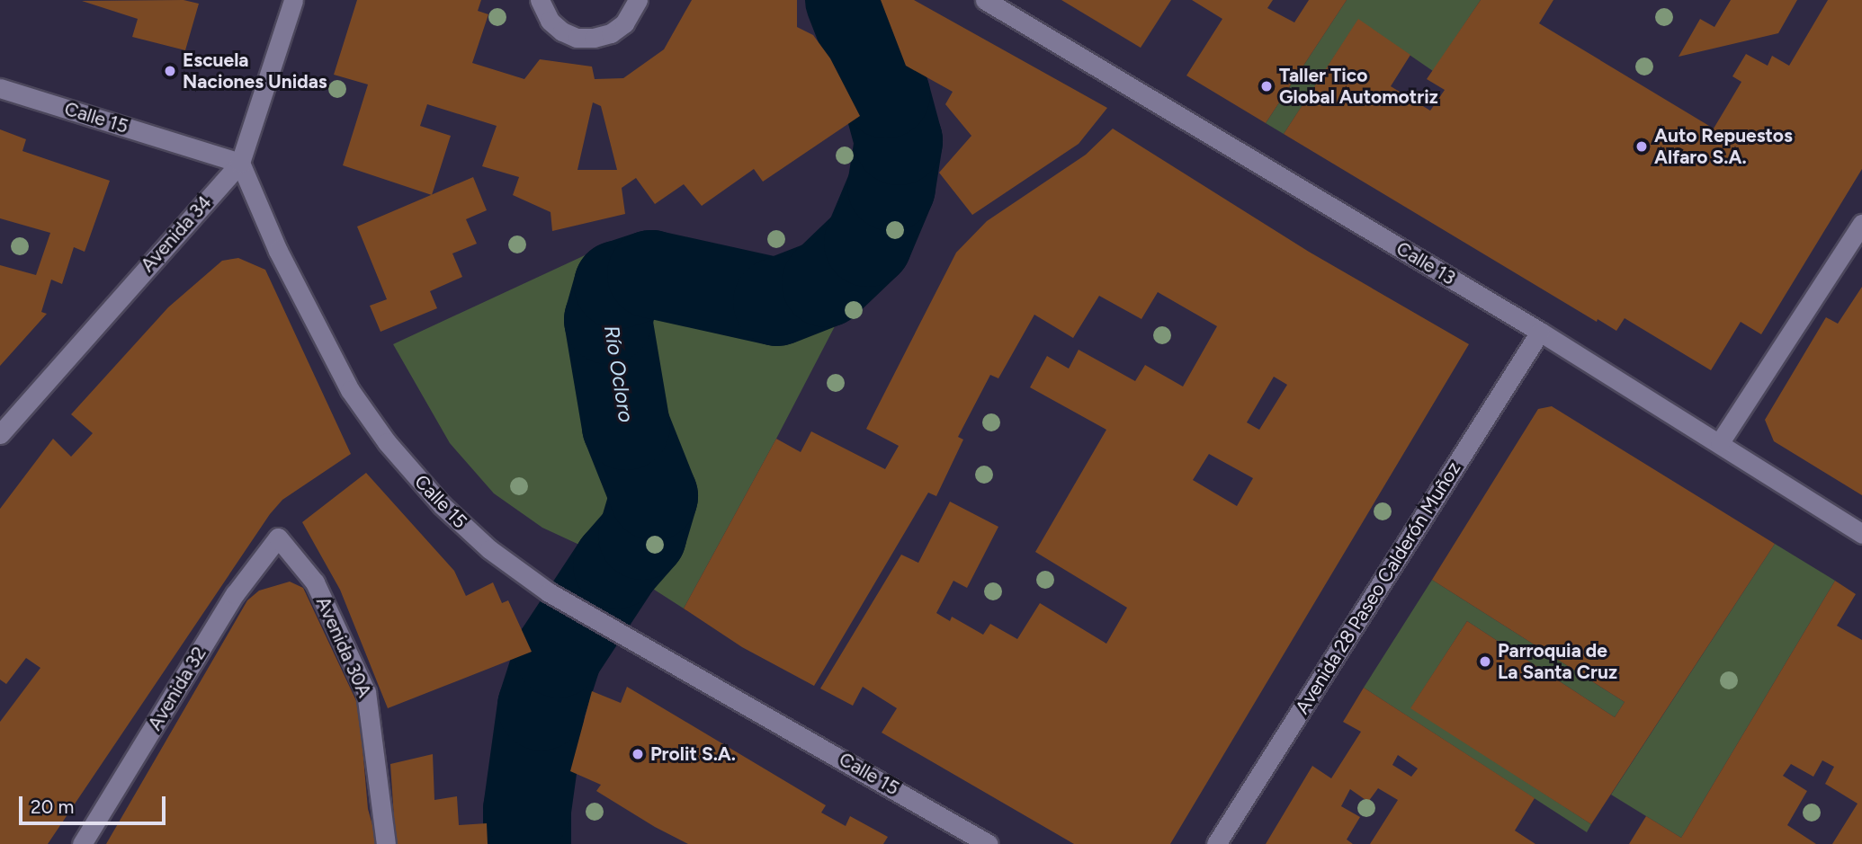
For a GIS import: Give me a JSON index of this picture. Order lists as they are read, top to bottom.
{
  "streets": {
    "street": [
      "Calle 15",
      "Avenida 34",
      "Calle 13",
      "Avenida 28 Paseo Calderón Muñoz",
      "Avenida 30A",
      "Avenida 32"
    ]
  },
  "crossings": [
    ["Calle 15", "Avenida 34"],
    ["Calle 13", "Avenida 28 Paseo Calderón Muñoz"],
    ["Avenida 30A", "Avenida 32"]
  ],
  "water": ["Río Ocloro"],
  "places": [
    "Escuela Naciones Unidas",
    "Taller Tico Global Automotriz",
    "Auto Repuestos Alfaro S.A.",
    "Parroquia de La Santa Cruz",
    "Prolit S.A."
  ],
  "scale_bar": "20 m"
}
